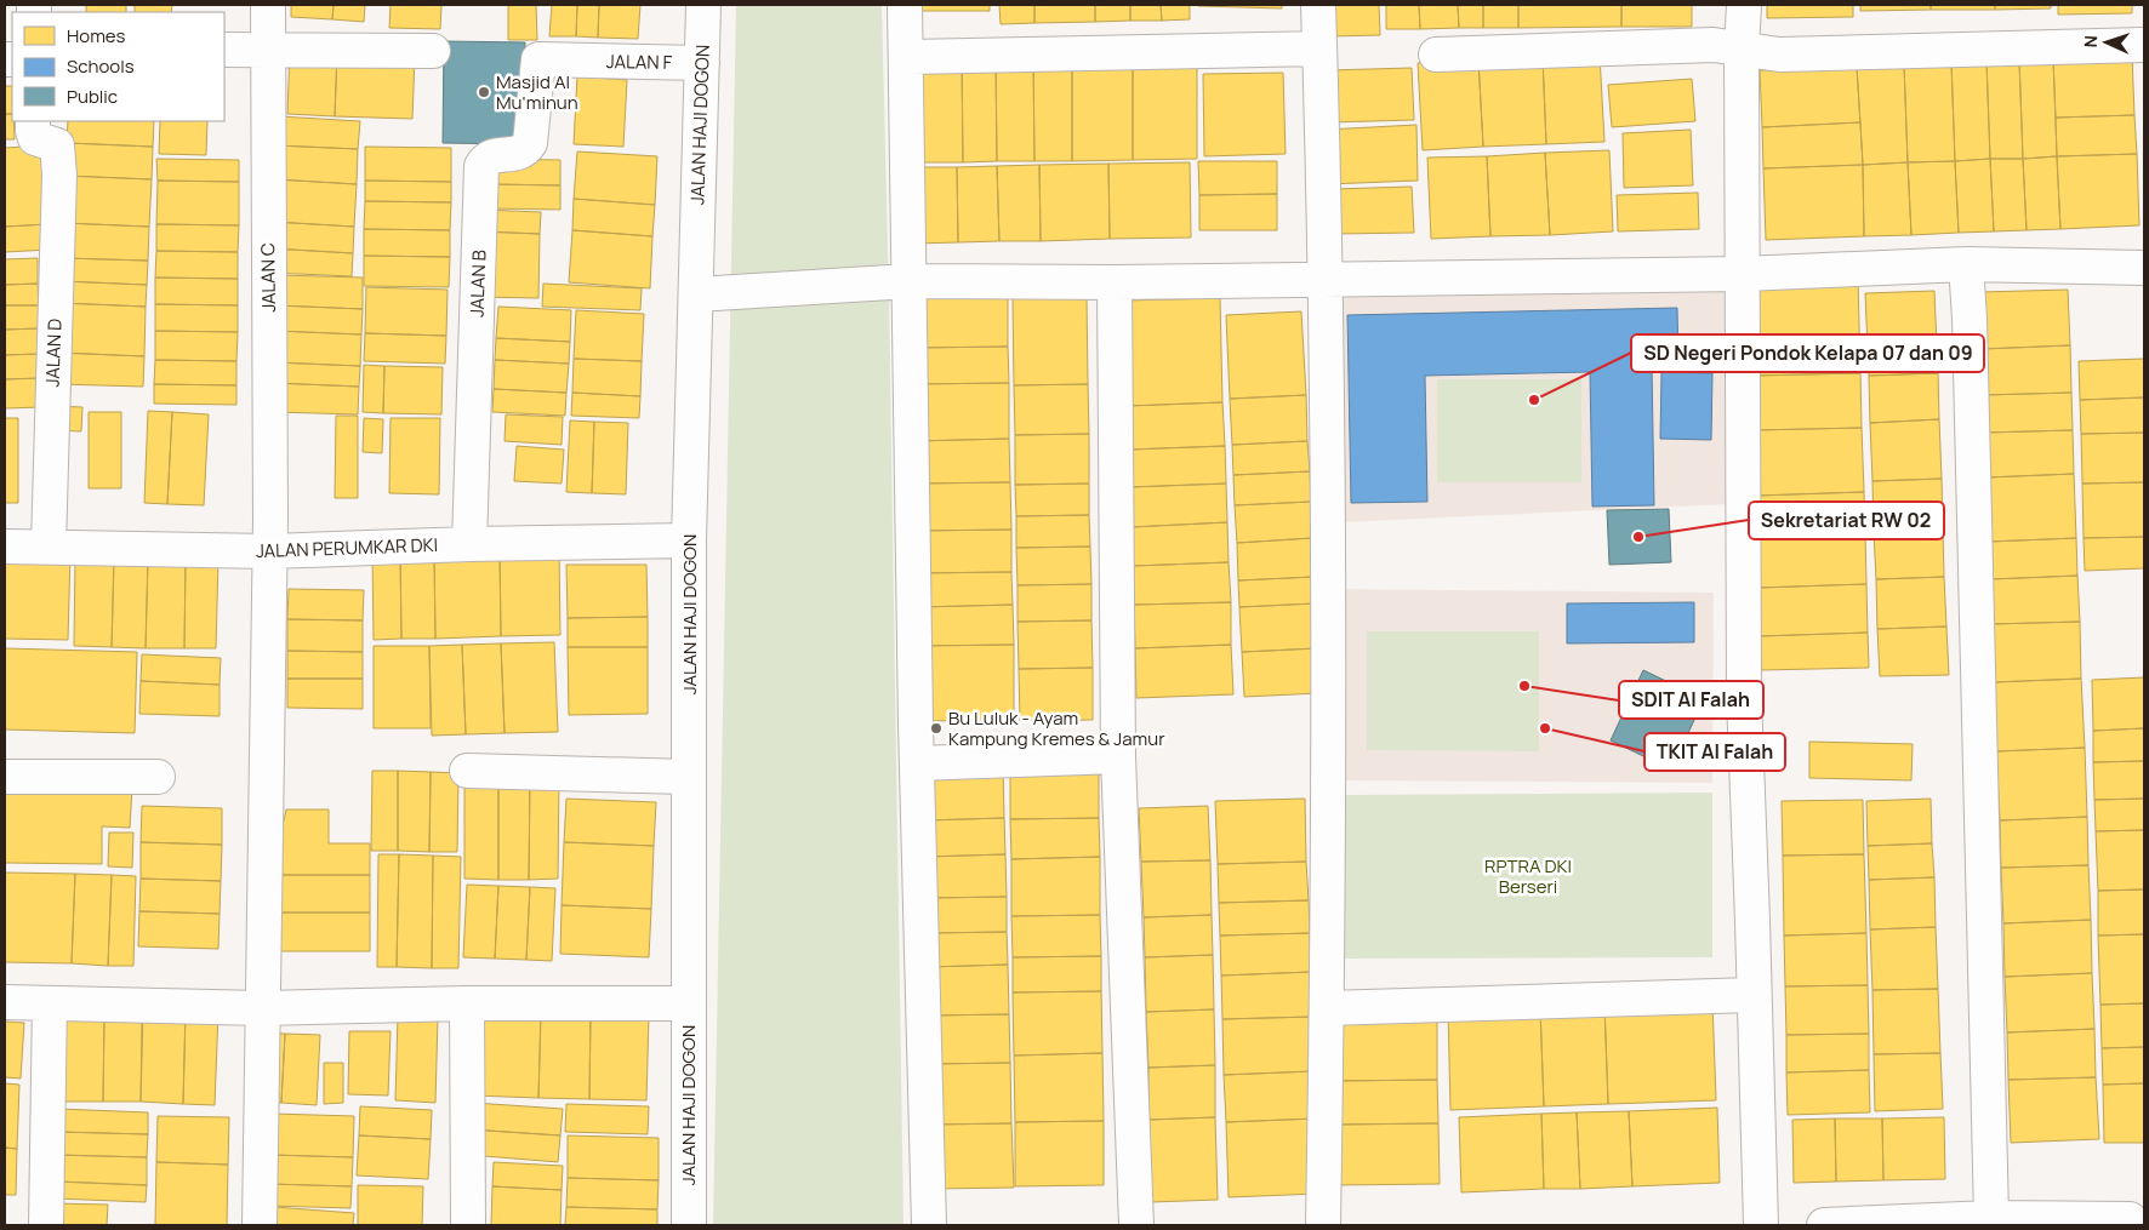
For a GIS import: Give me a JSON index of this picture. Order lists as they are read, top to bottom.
{
  "streets": {
    "street": [
      "JALAN F",
      "JALAN HAJI DOGON",
      "JALAN C",
      "JALAN B",
      "JALAN D",
      "JALAN PERUMKAR DKI"
    ]
  },
  "crossings": [
    ["JALAN F", "JALAN HAJI DOGON"],
    ["JALAN F", "JALAN B"],
    ["JALAN HAJI DOGON", "JALAN PERUMKAR DKI"],
    ["JALAN C", "JALAN PERUMKAR DKI"],
    ["JALAN B", "JALAN PERUMKAR DKI"],
    ["JALAN D", "JALAN PERUMKAR DKI"]
  ],
  "parks": ["RPTRA DKI Berseri"],
  "places": [
    "Masjid Al Mu'minun",
    "SD Negeri Pondok Kelapa 07 dan 09",
    "Sekretariat RW 02",
    "SDIT Al Falah",
    "Bu Luluk - Ayam Kampung Kremes & Jamur",
    "TKIT Al Falah"
  ],
  "legend": ["Homes", "Schools", "Public"],
  "north": "left"
}
